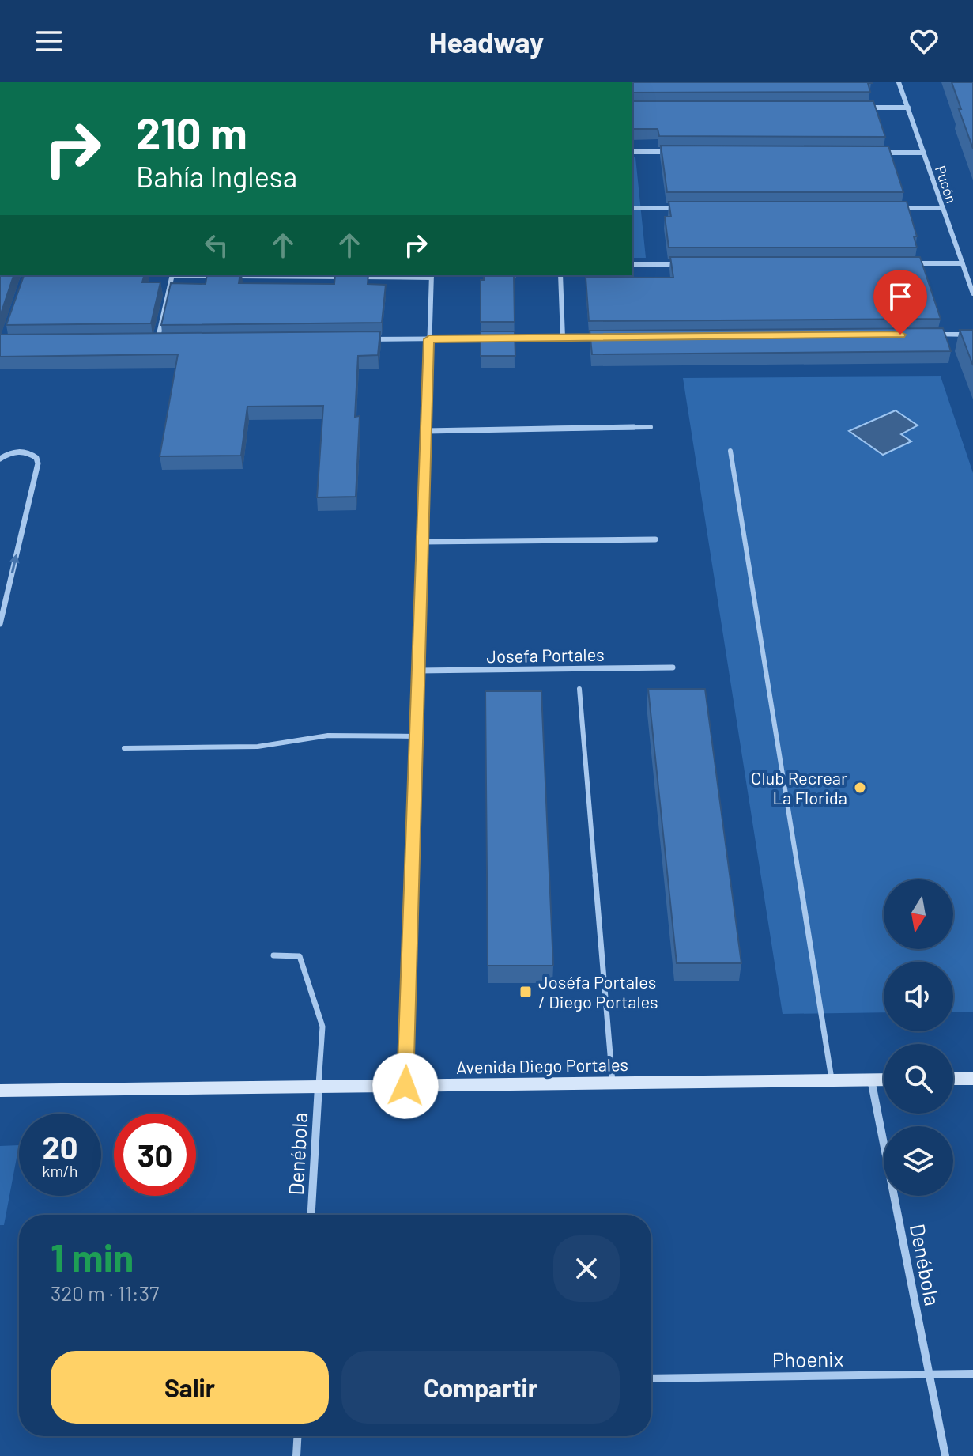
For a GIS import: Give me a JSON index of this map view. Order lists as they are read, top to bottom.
{
  "streets": {
    "main road": ["Avenida Diego Portales"],
    "street": [
      "Pucón",
      "Josefa Portales",
      "Denébola",
      "Phoenix"
    ]
  },
  "crossings": [
    ["Avenida Diego Portales", "Denébola"],
    ["Denébola", "Phoenix"]
  ],
  "places": {
    "other": ["Club Recrear La Florida"],
    "transit": ["Joséfa Portales / Diego Portales"]
  },
  "north": "bottom",
  "page": {
    "header": "Headway",
    "turn": ["210 m", "Bahía Inglesa"],
    "speed": "20 km/h",
    "limit": "30",
    "heading": ["1 min", "320 m · 11:37"],
    "buttons": ["Salir", "Compartir"]
  }
}
